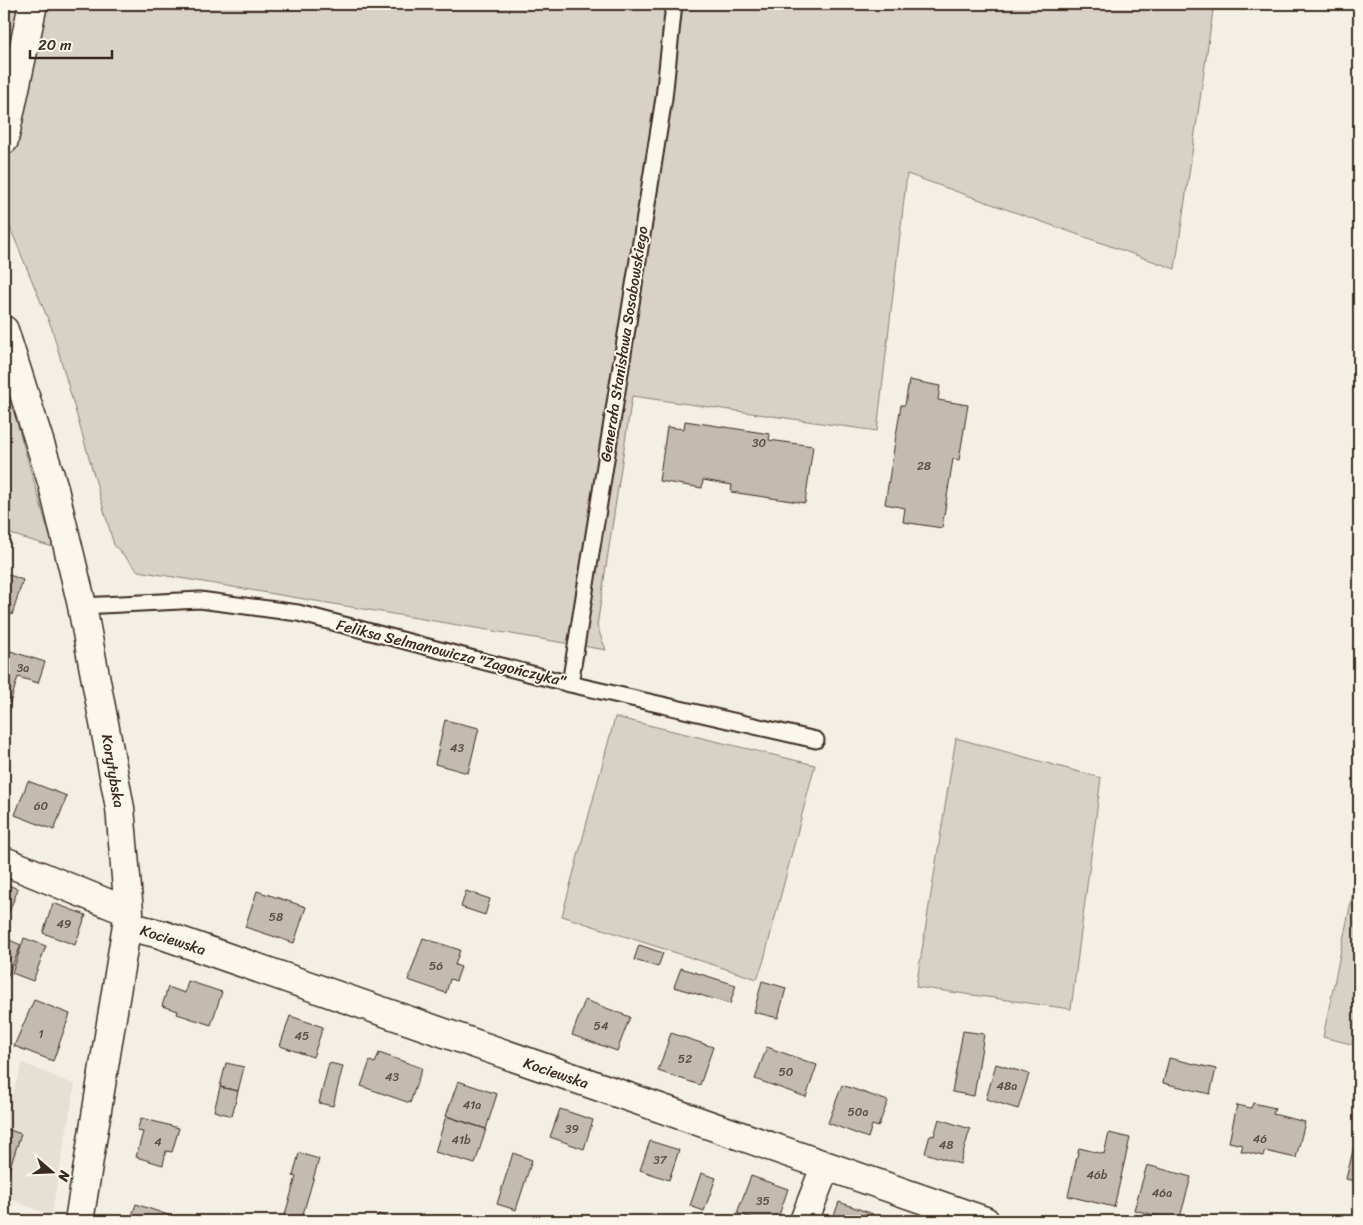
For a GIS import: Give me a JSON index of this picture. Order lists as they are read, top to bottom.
{
  "streets": {
    "street": ["Korytybska", "Kociewska"],
    "lane": ["Generała Stanisława Sosabowskiego", "Feliksa Selmanowicza \"Zagończyka\""]
  },
  "crossings": [
    ["Generała Stanisława Sosabowskiego", "Feliksa Selmanowicza \"Zagończyka\""],
    ["Feliksa Selmanowicza \"Zagończyka\"", "Korytybska"],
    ["Korytybska", "Kociewska"]
  ],
  "house_numbers": [
    "30",
    "28",
    "3a",
    "43",
    "60",
    "58",
    "49",
    "56",
    "54",
    "1",
    "45",
    "52",
    "50",
    "43",
    "48a",
    "41a",
    "50a",
    "39",
    "46",
    "41b",
    "4",
    "48",
    "37",
    "46b",
    "46a",
    "35"
  ],
  "scale_bar": "20 m",
  "north": "right"
}
